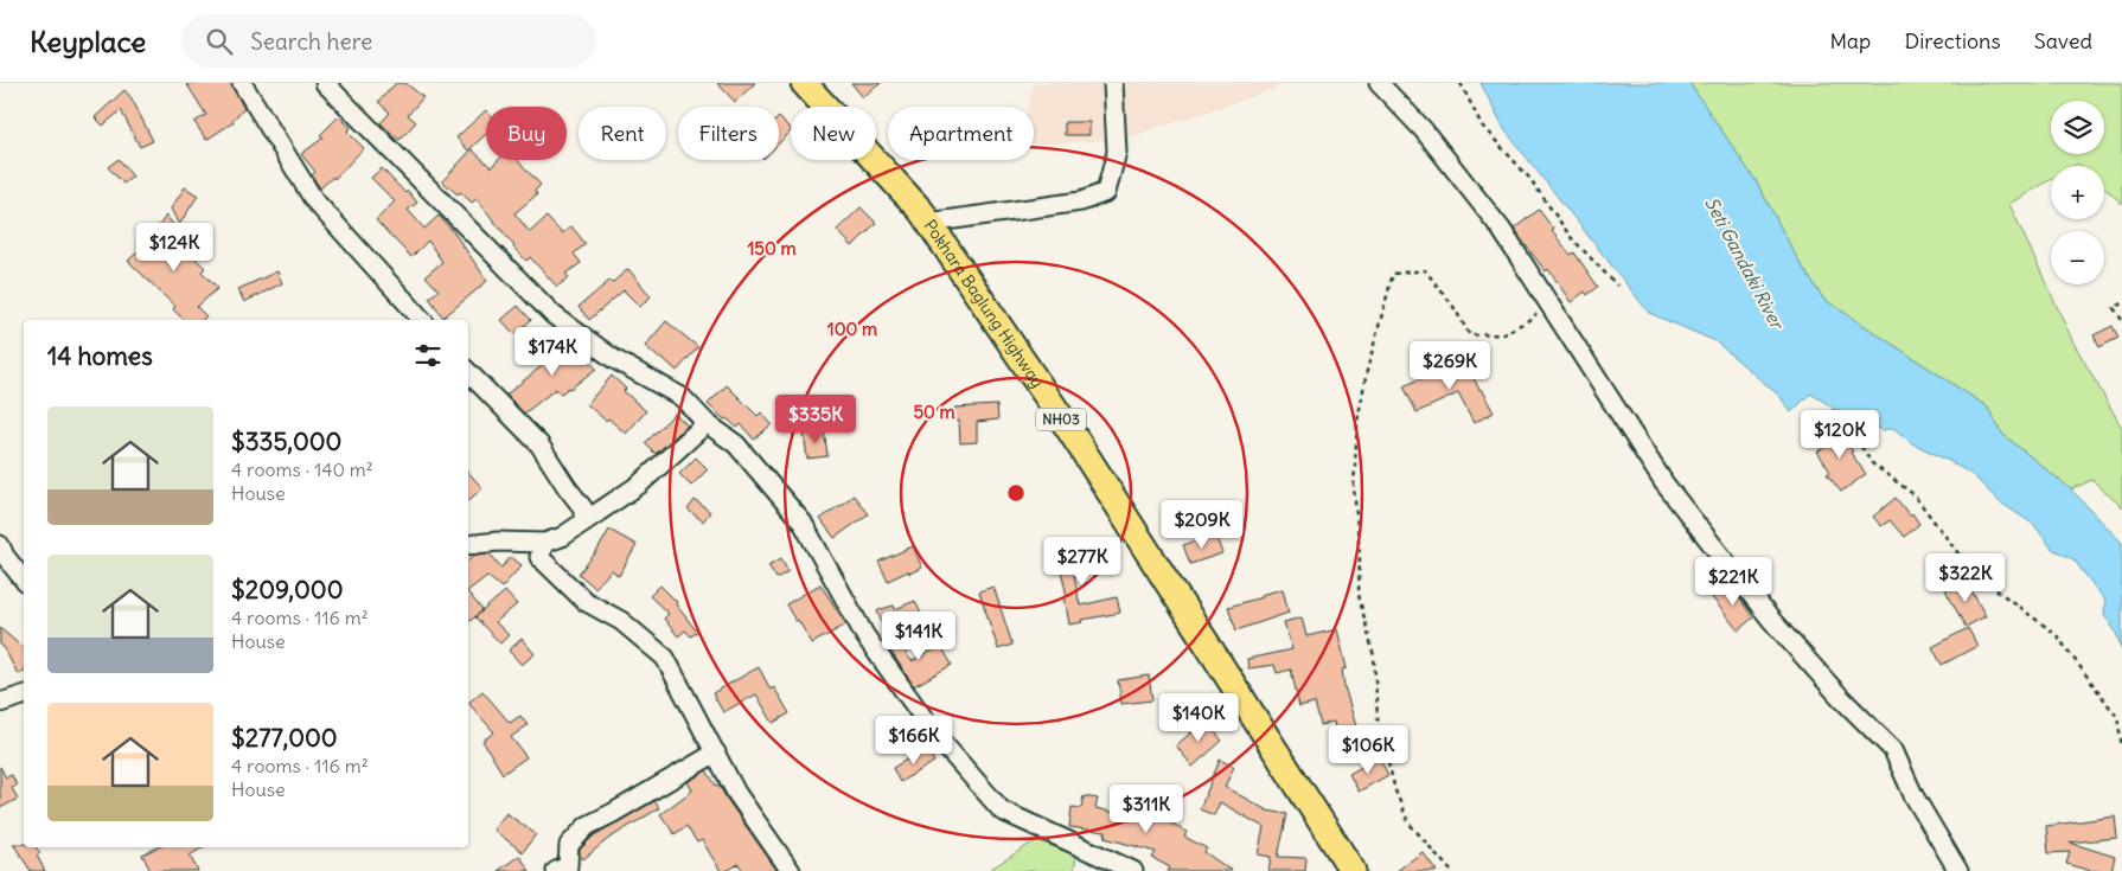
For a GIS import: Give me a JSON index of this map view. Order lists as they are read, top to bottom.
{
  "streets": {
    "highway": ["Pokhara Baglung Highway", "NH03"]
  },
  "water": ["Seti Gandaki River"],
  "page": {
    "header": "Keyplace",
    "search": "Search here",
    "nav": ["Map", "Directions", "Saved"],
    "map_buttons": ["+", "−"],
    "chip": [
      "Buy",
      "Rent",
      "Filters",
      "New",
      "Apartment"
    ],
    "price": [
      "$124K",
      "$174K",
      "$269K",
      "$335K",
      "$120K",
      "$209K",
      "$277K",
      "$322K",
      "$221K",
      "$141K",
      "$140K",
      "$166K",
      "$106K",
      "$311K"
    ],
    "heading": "14 homes",
    "list": [
      {
        "name": "$335,000",
        "note": "4 rooms · 140 m² · House"
      },
      {
        "name": "$209,000",
        "note": "4 rooms · 116 m² · House"
      },
      {
        "name": "$277,000",
        "note": "4 rooms · 116 m² · House"
      }
    ]
  },
  "rings": ["150 m", "100 m", "50 m"]
}
